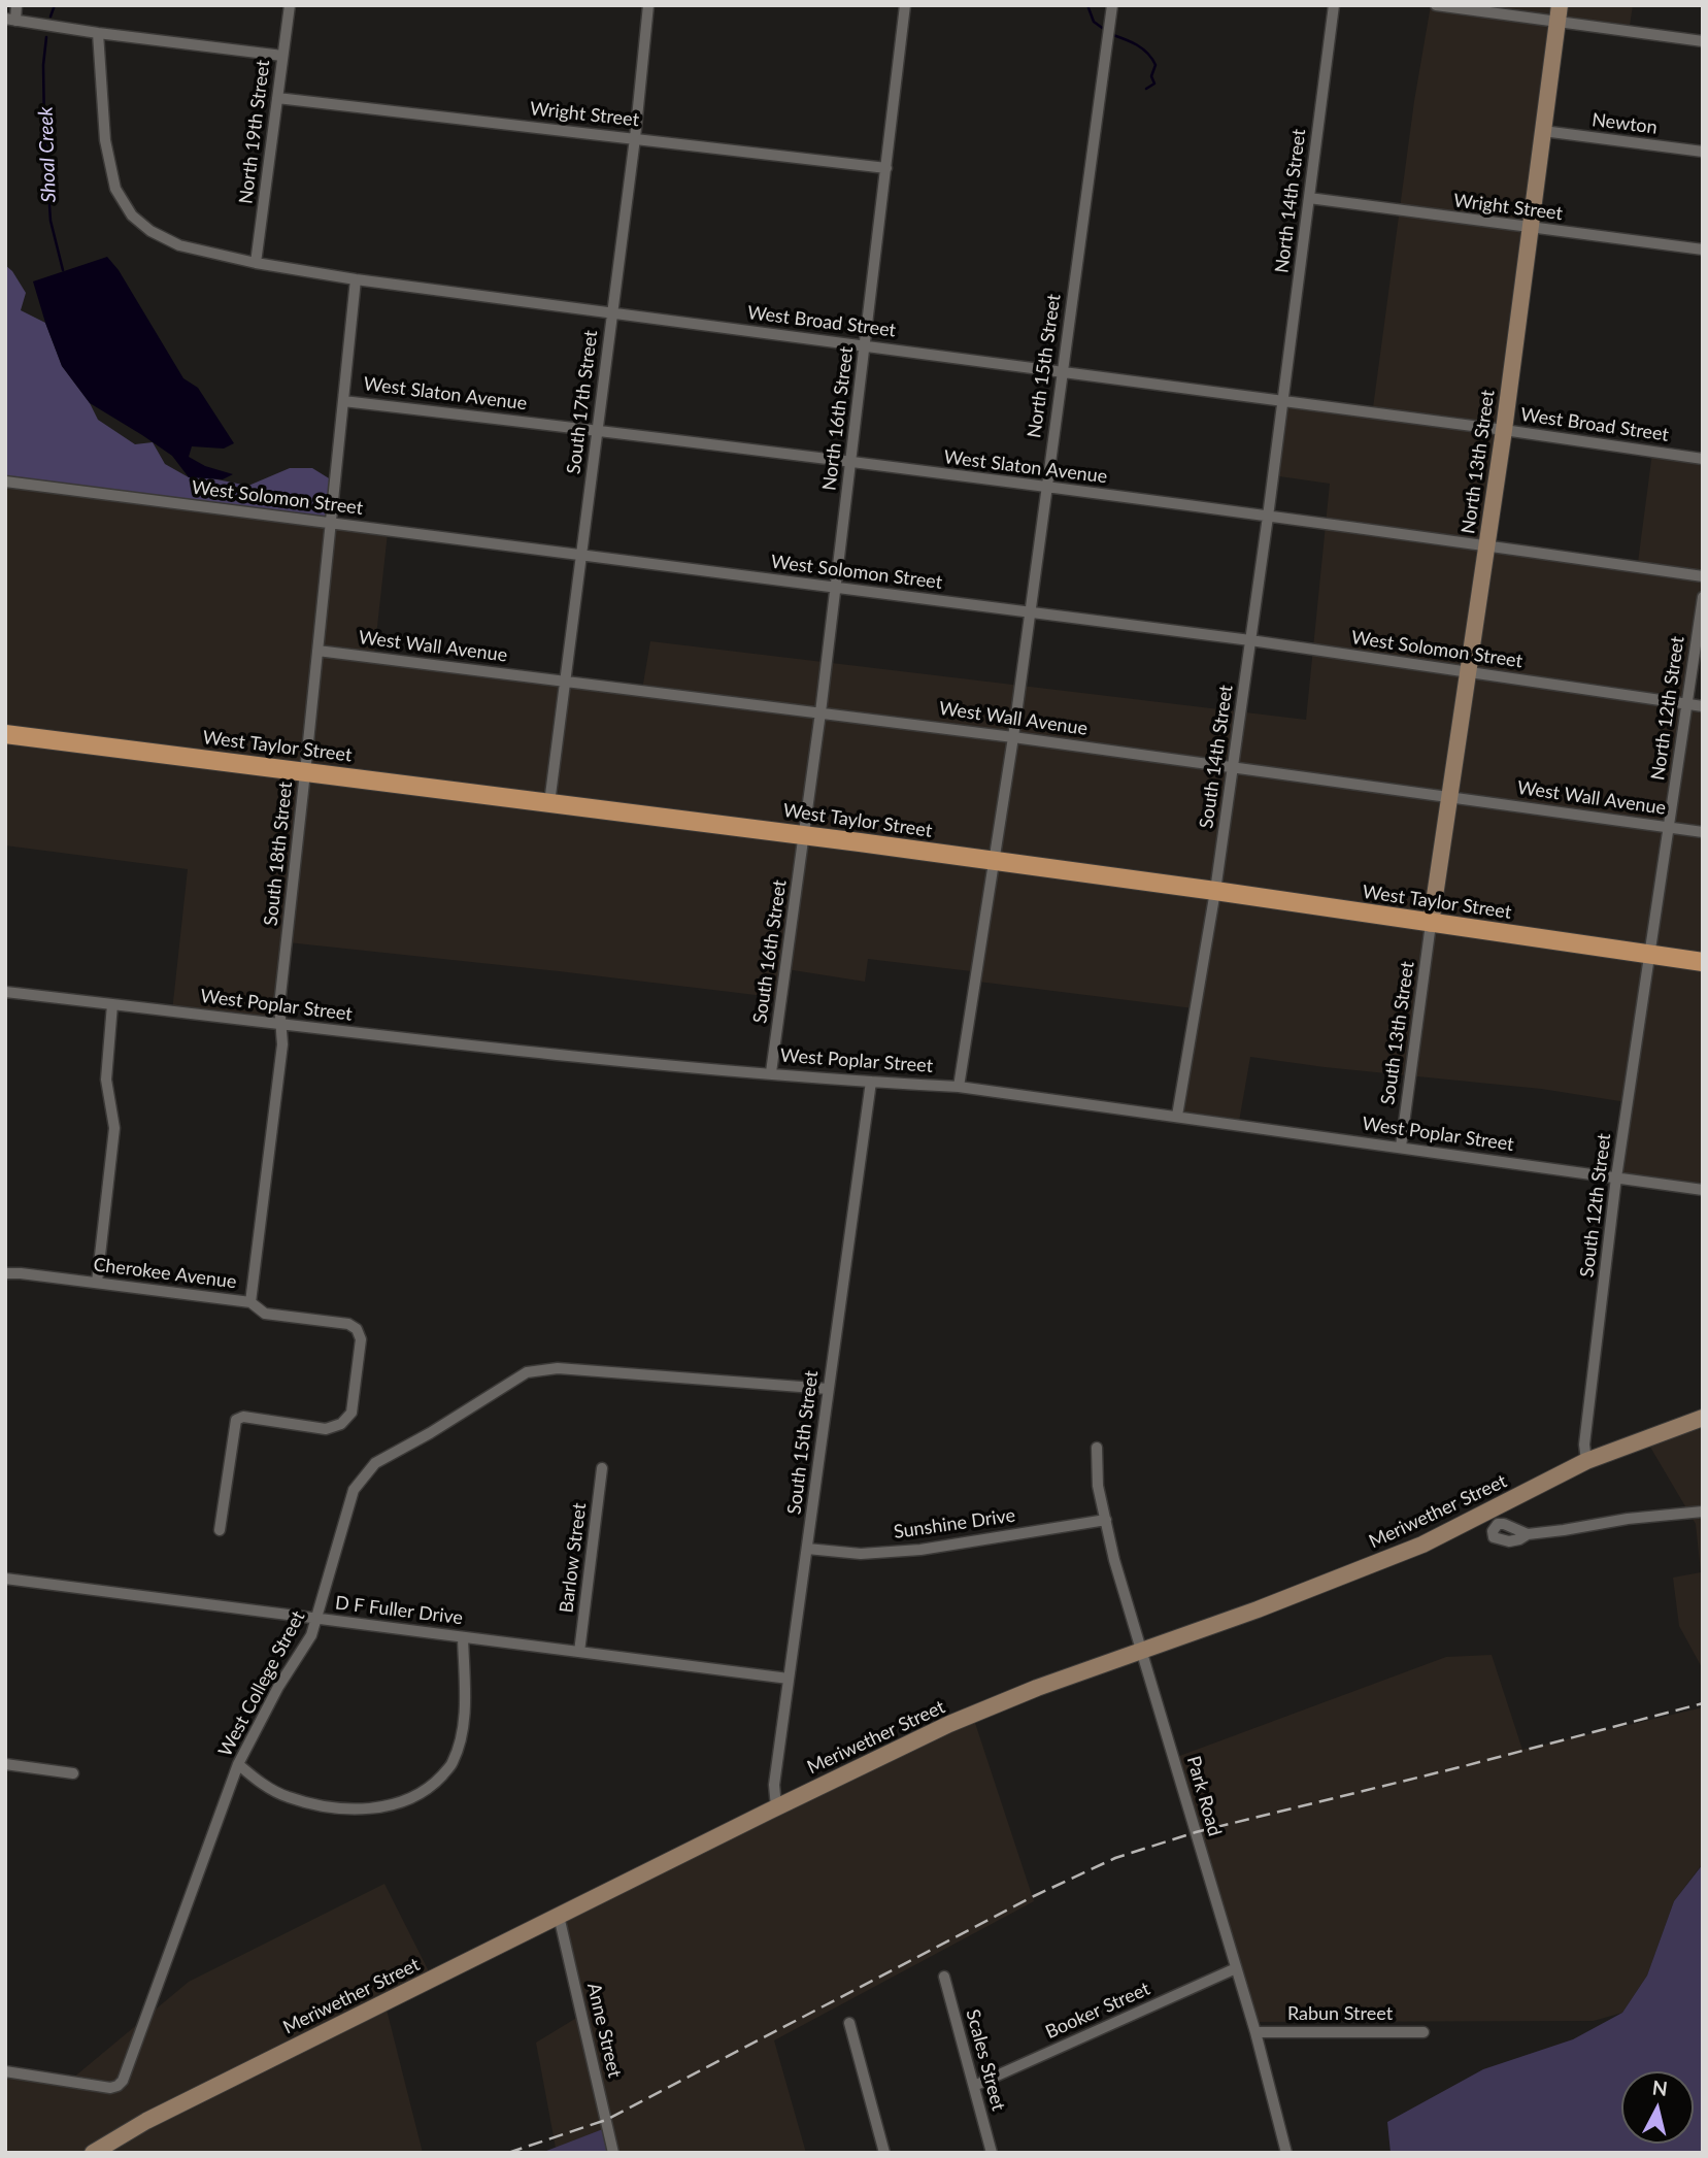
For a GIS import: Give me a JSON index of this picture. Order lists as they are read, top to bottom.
{
  "streets": {
    "main road": ["West Taylor Street"],
    "street": [
      "Wright Street",
      "Newton",
      "North 19th Street",
      "North 14th Street",
      "West Broad Street",
      "North 15th Street",
      "West Slaton Avenue",
      "South 17th Street",
      "North 16th Street",
      "North 13th Street",
      "West Solomon Street",
      "West Wall Avenue",
      "North 12th Street",
      "South 14th Street",
      "South 18th Street",
      "South 16th Street",
      "West Poplar Street",
      "South 13th Street",
      "South 12th Street",
      "Cherokee Avenue",
      "South 15th Street",
      "Meriwether Street",
      "Sunshine Drive",
      "Barlow Street",
      "D F Fuller Drive",
      "West College Street",
      "Park Road",
      "Booker Street",
      "Rabun Street",
      "Anne Street",
      "Scales Street"
    ]
  },
  "crossings": [
    ["Wright Street", "North 19th Street"],
    ["Wright Street", "North 14th Street"],
    ["Wright Street", "South 17th Street"],
    ["Wright Street", "North 16th Street"],
    ["Wright Street", "North 13th Street"],
    ["Newton", "North 13th Street"],
    ["North 19th Street", "West Broad Street"],
    ["North 14th Street", "West Broad Street"],
    ["North 14th Street", "South 14th Street"],
    ["West Broad Street", "North 15th Street"],
    ["West Broad Street", "South 17th Street"],
    ["West Broad Street", "North 16th Street"],
    ["West Broad Street", "North 13th Street"],
    ["West Broad Street", "South 14th Street"],
    ["West Broad Street", "South 18th Street"],
    ["North 15th Street", "West Slaton Avenue"],
    ["North 15th Street", "West Solomon Street"],
    ["North 15th Street", "West Wall Avenue"],
    ["North 15th Street", "West Taylor Street"],
    ["West Slaton Avenue", "South 17th Street"],
    ["West Slaton Avenue", "North 16th Street"],
    ["West Slaton Avenue", "North 13th Street"],
    ["West Slaton Avenue", "South 14th Street"],
    ["West Slaton Avenue", "South 18th Street"],
    ["South 17th Street", "West Solomon Street"],
    ["South 17th Street", "West Wall Avenue"],
    ["South 17th Street", "West Taylor Street"],
    ["North 16th Street", "West Solomon Street"],
    ["North 16th Street", "West Wall Avenue"],
    ["North 16th Street", "West Taylor Street"],
    ["North 16th Street", "South 16th Street"],
    ["North 13th Street", "West Solomon Street"],
    ["North 13th Street", "West Wall Avenue"],
    ["North 13th Street", "West Taylor Street"],
    ["North 13th Street", "South 13th Street"],
    ["West Solomon Street", "North 12th Street"],
    ["West Solomon Street", "South 14th Street"],
    ["West Solomon Street", "South 18th Street"],
    ["West Wall Avenue", "North 12th Street"],
    ["West Wall Avenue", "South 14th Street"],
    ["West Wall Avenue", "South 18th Street"],
    ["North 12th Street", "West Taylor Street"],
    ["North 12th Street", "South 12th Street"],
    ["West Taylor Street", "South 14th Street"],
    ["West Taylor Street", "South 18th Street"],
    ["West Taylor Street", "South 16th Street"],
    ["West Taylor Street", "South 13th Street"],
    ["West Taylor Street", "South 12th Street"],
    ["South 14th Street", "West Poplar Street"],
    ["South 18th Street", "West Poplar Street"],
    ["South 18th Street", "Cherokee Avenue"],
    ["South 16th Street", "West Poplar Street"],
    ["West Poplar Street", "South 13th Street"],
    ["West Poplar Street", "South 12th Street"],
    ["West Poplar Street", "South 15th Street"],
    ["South 12th Street", "Meriwether Street"],
    ["South 15th Street", "Meriwether Street"],
    ["South 15th Street", "Sunshine Drive"],
    ["South 15th Street", "D F Fuller Drive"],
    ["South 15th Street", "West College Street"],
    ["Meriwether Street", "Park Road"],
    ["Meriwether Street", "Anne Street"],
    ["Sunshine Drive", "Park Road"],
    ["Barlow Street", "D F Fuller Drive"],
    ["D F Fuller Drive", "West College Street"],
    ["Park Road", "Booker Street"],
    ["Park Road", "Rabun Street"],
    ["Booker Street", "Scales Street"]
  ],
  "water": ["Shoal Creek"],
  "north": "top"
}
